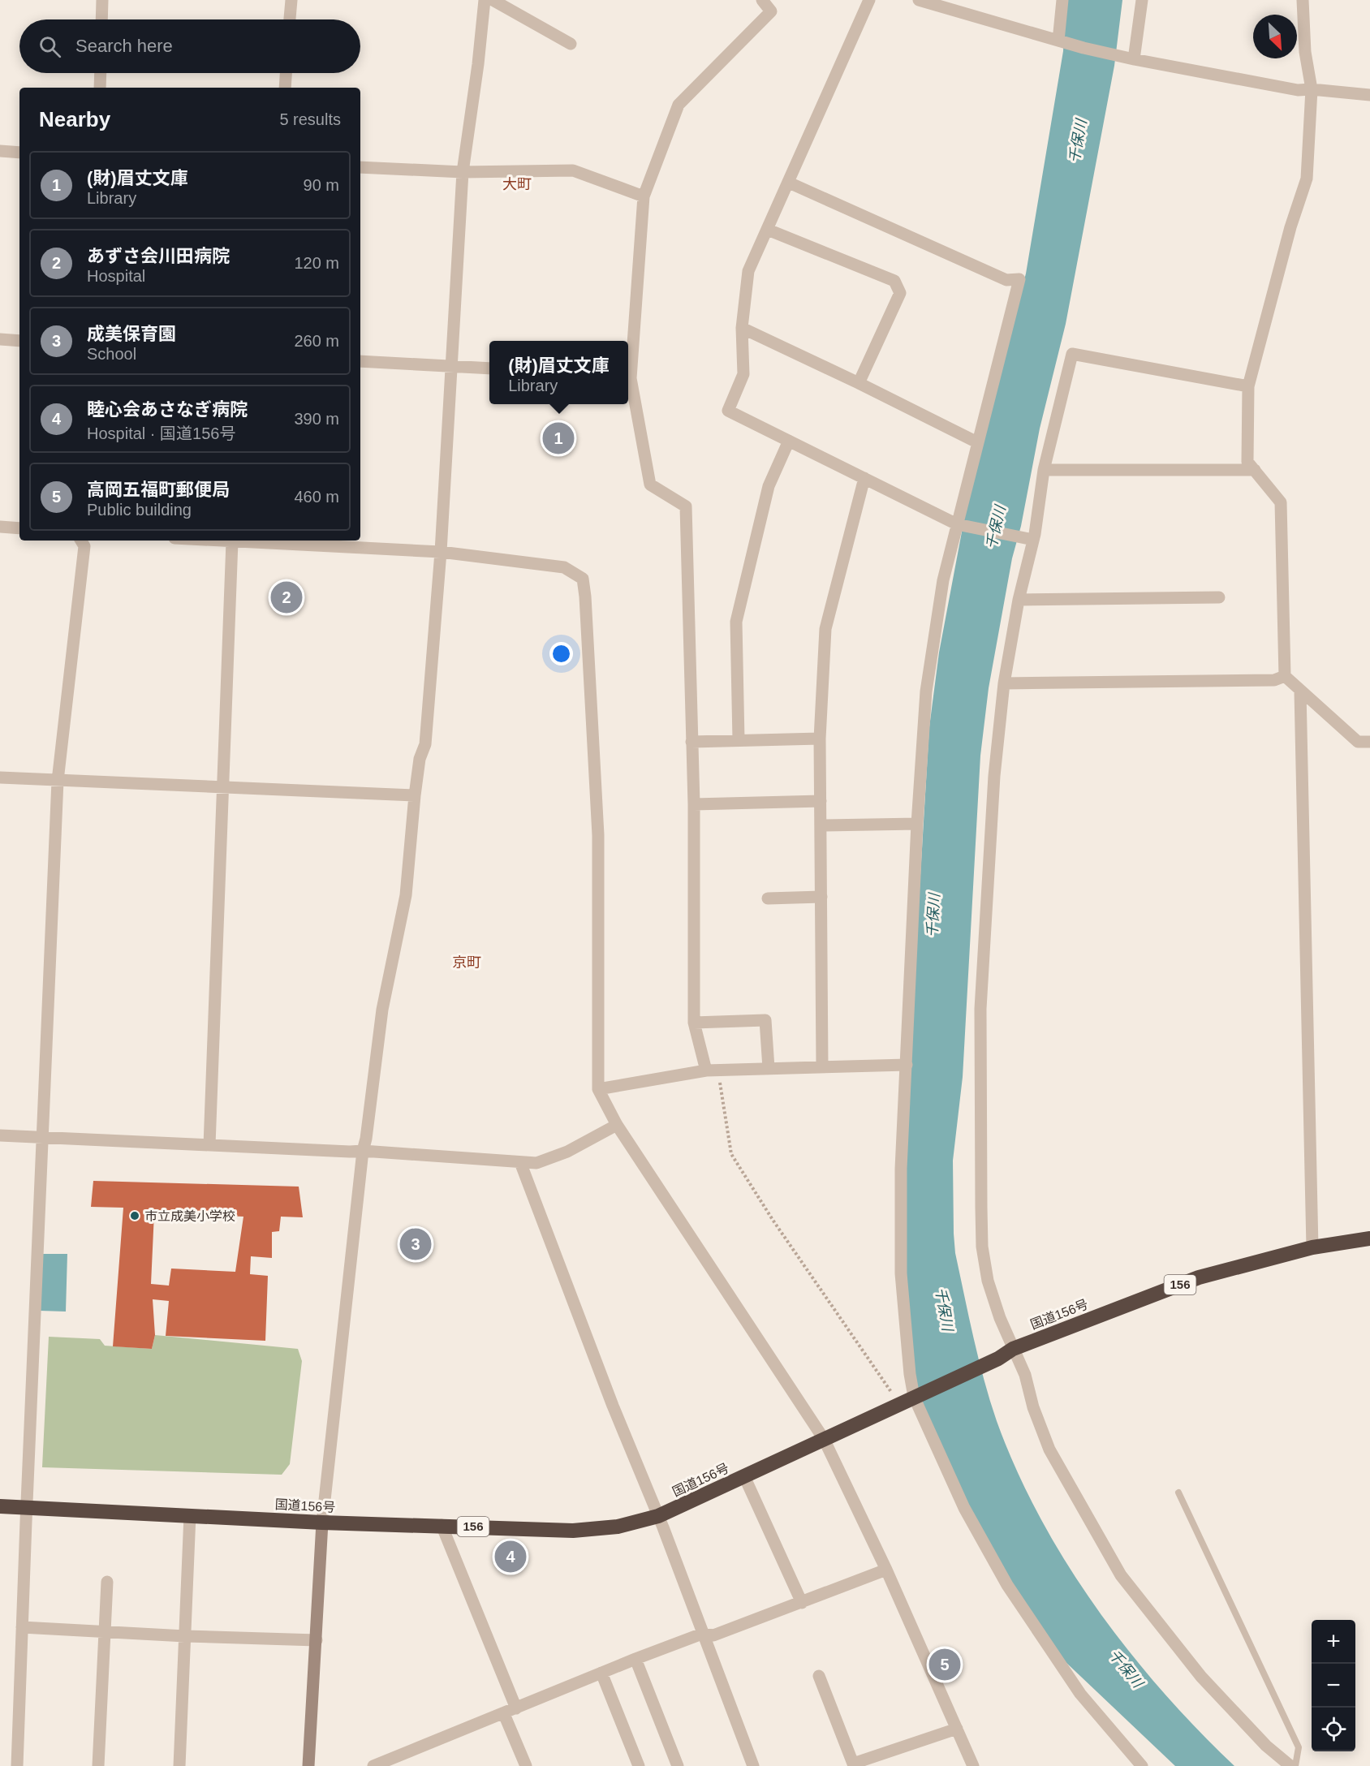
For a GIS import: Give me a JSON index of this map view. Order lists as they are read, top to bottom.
{
  "streets": {
    "highway": ["156", "国道156号"]
  },
  "districts": ["大町", "京町"],
  "water": ["千保川"],
  "places": ["市立成美小学校"],
  "north": "bottom right",
  "page": {
    "search": "Search here",
    "heading": ["Nearby", "5 results"],
    "list": [
      {
        "mark": "1",
        "name": "(財)眉丈文庫",
        "note": "Library",
        "value": "90 m"
      },
      {
        "mark": "2",
        "name": "あずさ会川田病院",
        "note": "Hospital",
        "value": "120 m"
      },
      {
        "mark": "3",
        "name": "成美保育園",
        "note": "School",
        "value": "260 m"
      },
      {
        "mark": "4",
        "name": "睦心会あさなぎ病院",
        "note": "Hospital · 国道156号",
        "value": "390 m"
      },
      {
        "mark": "5",
        "name": "高岡五福町郵便局",
        "note": "Public building",
        "value": "460 m"
      }
    ],
    "popup": ["(財)眉丈文庫", "Library"],
    "pins": [
      "1",
      "2",
      "3",
      "4",
      "5"
    ],
    "map_buttons": ["+", "−"]
  }
}
